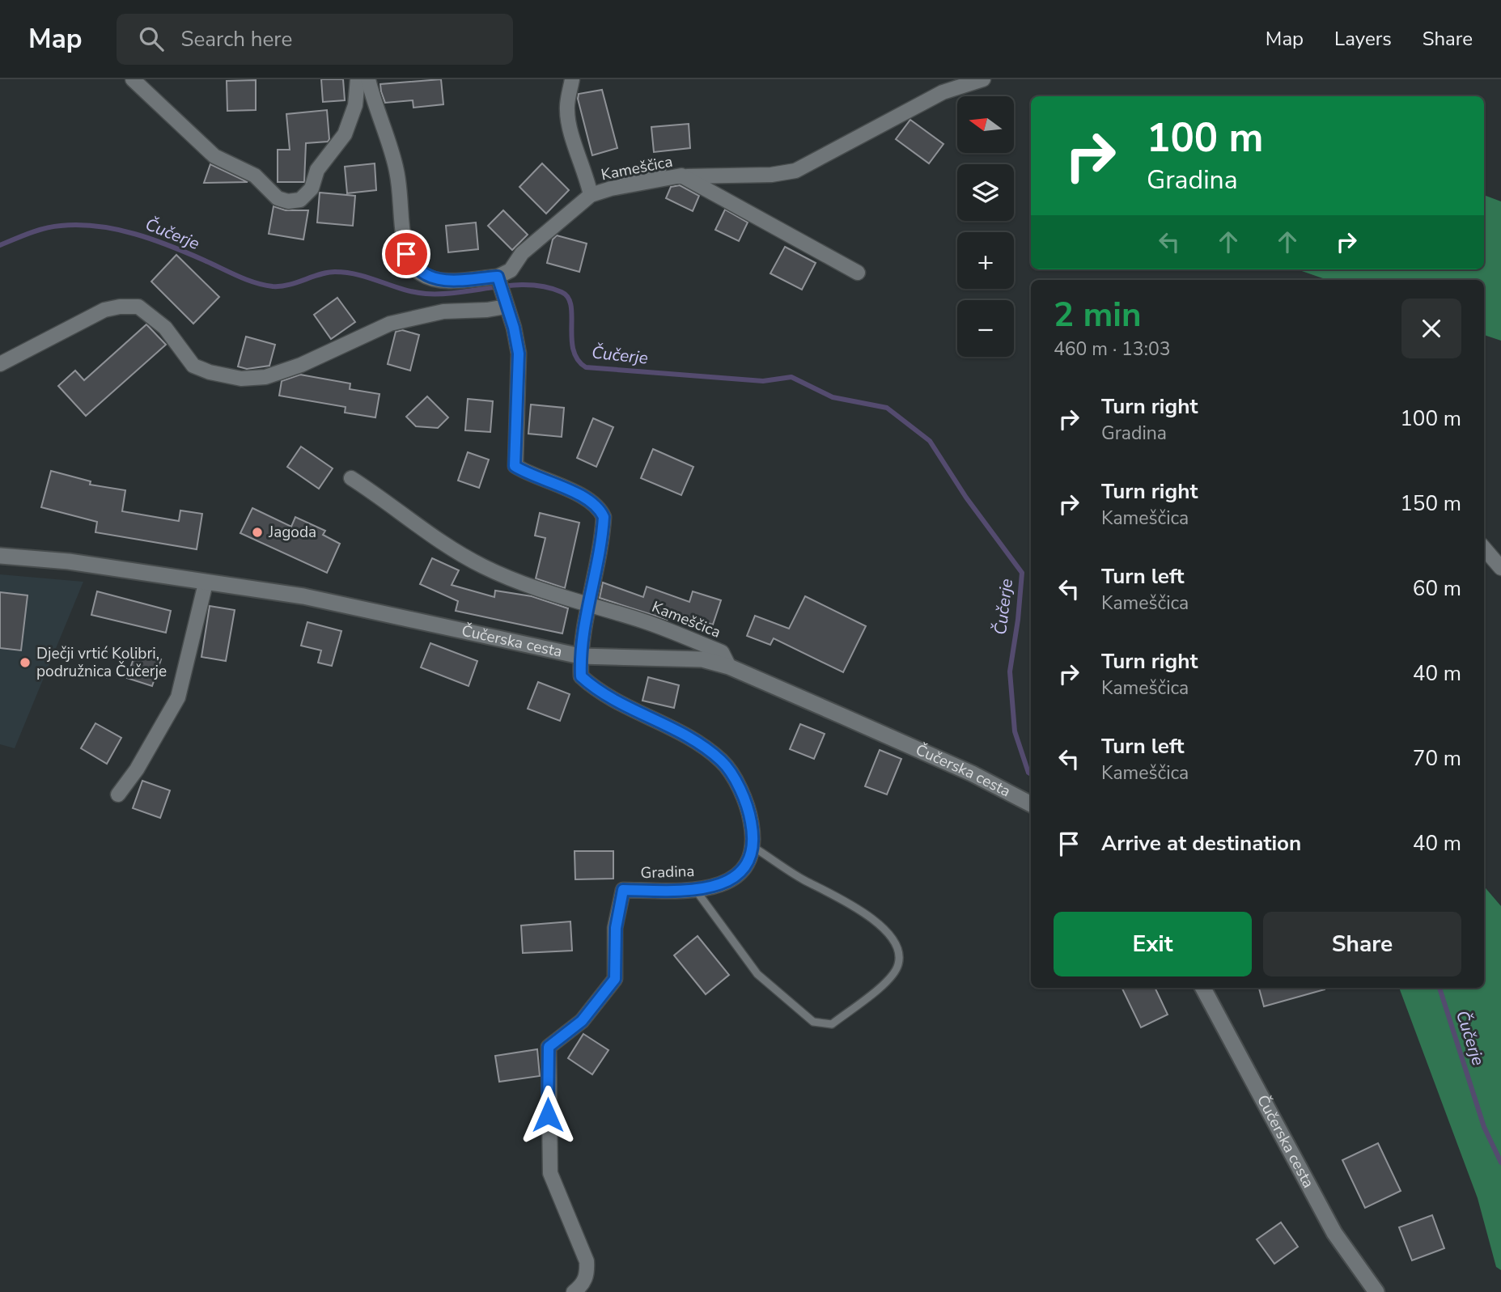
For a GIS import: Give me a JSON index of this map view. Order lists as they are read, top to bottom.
{
  "streets": {
    "street": ["Kameščica", "Čučerska cesta", "Gradina"]
  },
  "crossings": [
    ["Kameščica", "Čučerska cesta"]
  ],
  "water": ["Čučerje"],
  "places": ["Jagoda", "Dječji vrtić Kolibri, podružnica Čučerje"],
  "north": "left",
  "page": {
    "header": "Map",
    "search": "Search here",
    "nav": ["Map", "Layers", "Share"],
    "map_buttons": ["+", "−"],
    "turn": ["100 m", "Gradina"],
    "heading": ["2 min", "460 m · 13:03"],
    "list": [
      {
        "name": "Turn right",
        "note": "Gradina",
        "value": "100 m"
      },
      {
        "name": "Turn right",
        "note": "Kameščica",
        "value": "150 m"
      },
      {
        "name": "Turn left",
        "note": "Kameščica",
        "value": "60 m"
      },
      {
        "name": "Turn right",
        "note": "Kameščica",
        "value": "40 m"
      },
      {
        "name": "Turn left",
        "note": "Kameščica",
        "value": "70 m"
      },
      {
        "name": "Arrive at destination",
        "value": "40 m"
      }
    ],
    "buttons": ["Exit", "Share"]
  }
}
